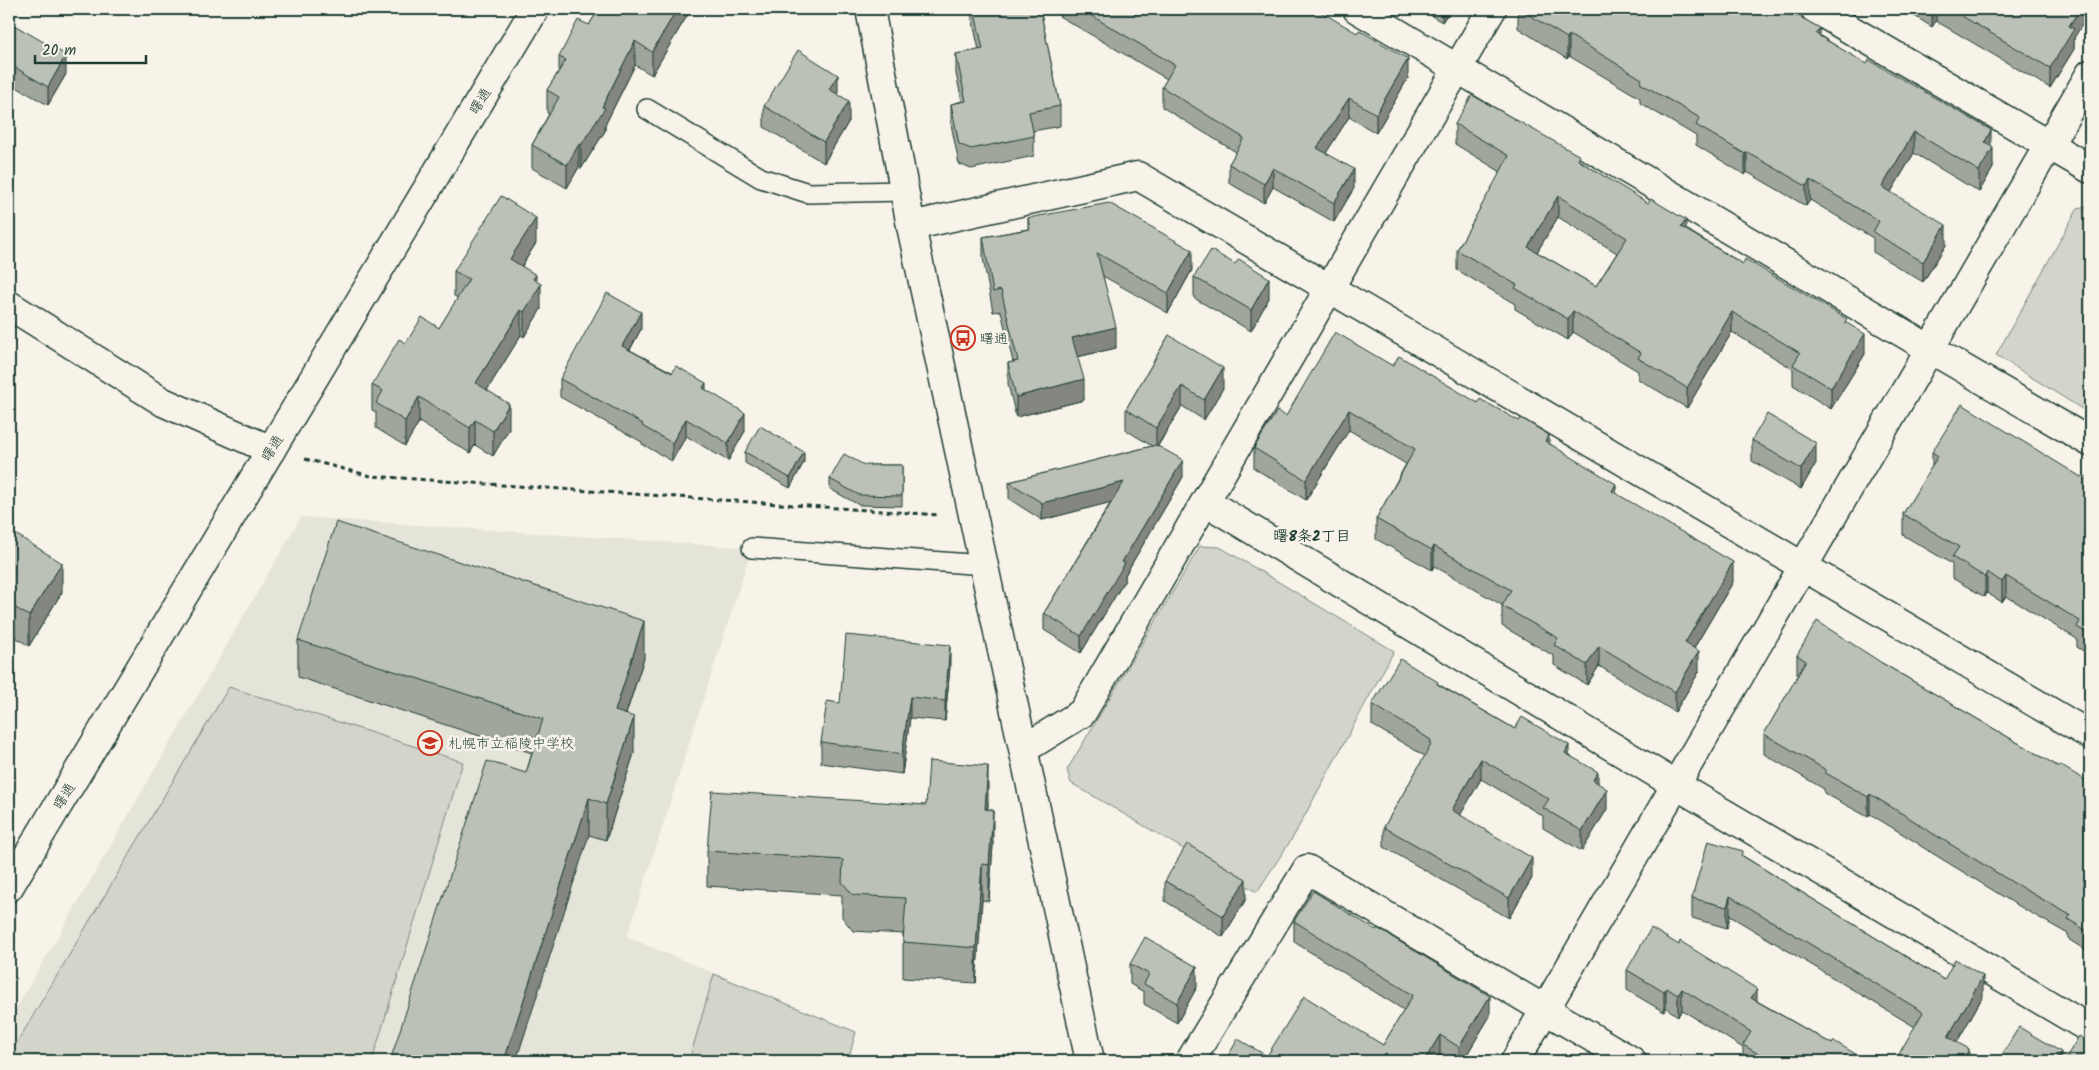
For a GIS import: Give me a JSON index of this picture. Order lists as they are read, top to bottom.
{
  "streets": {
    "street": ["曙通"]
  },
  "districts": ["曙8条2丁目"],
  "places": {
    "bus stop": ["曙通"],
    "school or university": ["札幌市立稲陵中学校"]
  },
  "scale_bar": "20 m"
}
